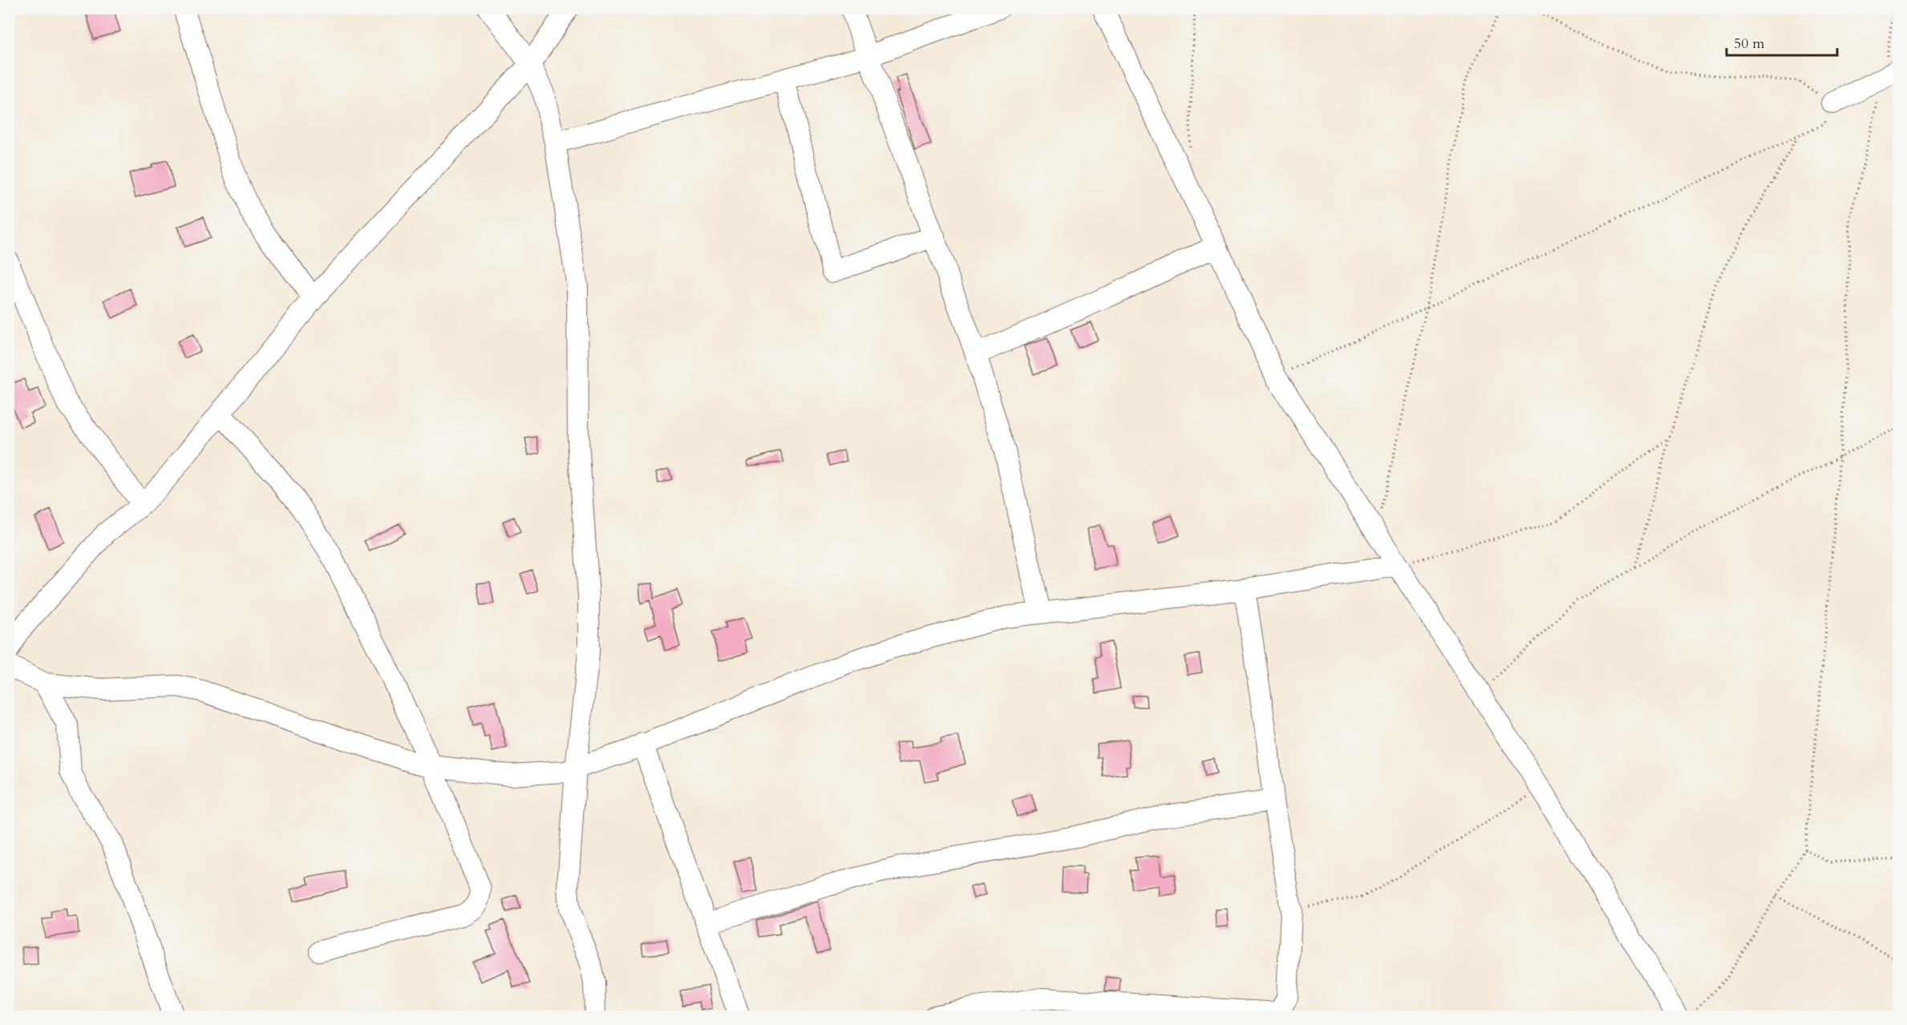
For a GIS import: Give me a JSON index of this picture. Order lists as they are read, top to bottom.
{
  "scale_bar": "50 m"
}
